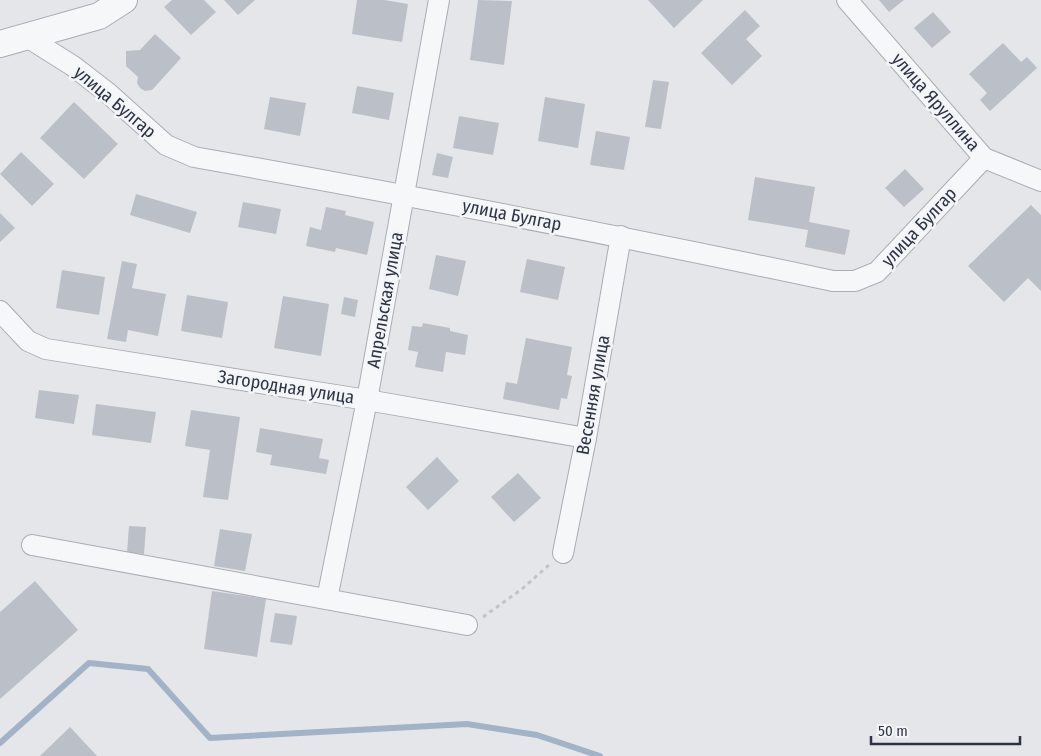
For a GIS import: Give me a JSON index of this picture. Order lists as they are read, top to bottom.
{
  "streets": {
    "street": [
      "улица Булгар",
      "улица Яруллина",
      "Апрельская улица",
      "Загородная улица",
      "Весенняя улица"
    ]
  },
  "crossings": [
    ["улица Булгар", "улица Яруллина"],
    ["улица Булгар", "Апрельская улица"],
    ["улица Булгар", "Весенняя улица"],
    ["Апрельская улица", "Загородная улица"],
    ["Загородная улица", "Весенняя улица"]
  ],
  "scale_bar": "50 m"
}
